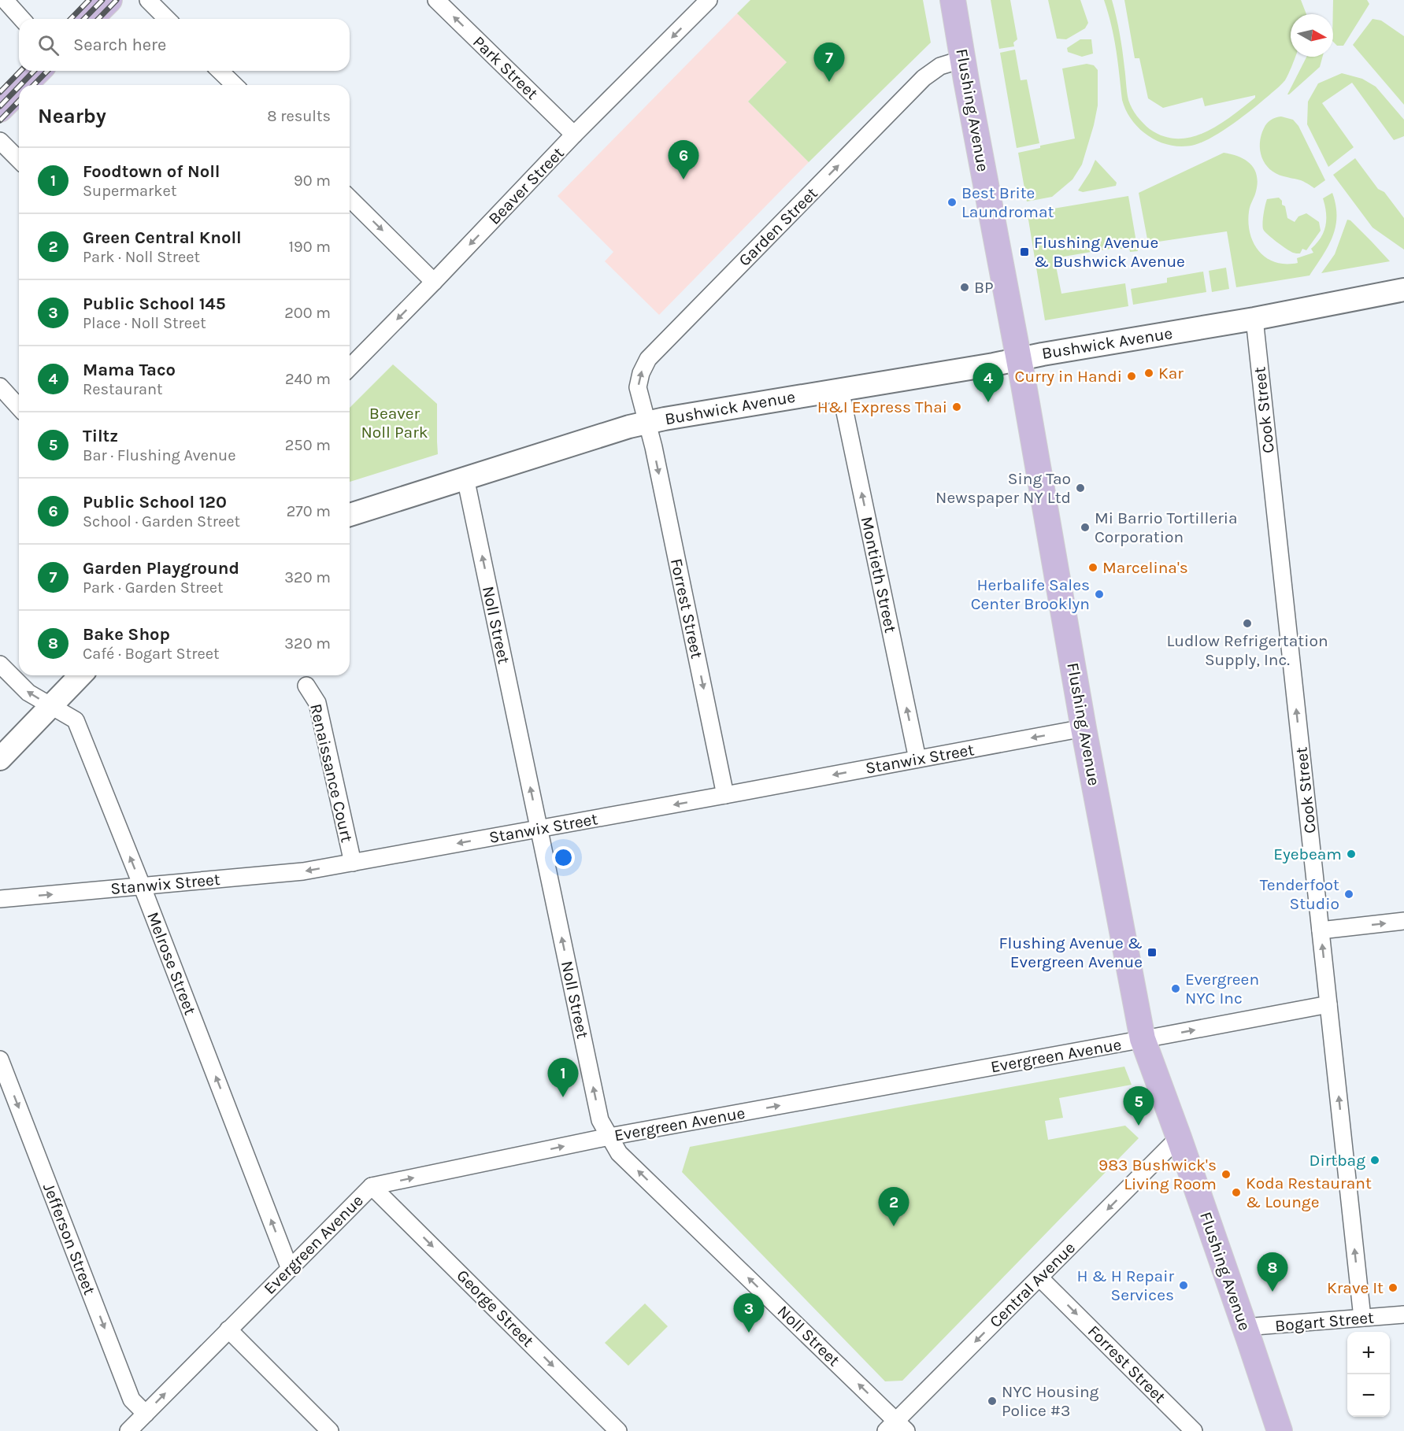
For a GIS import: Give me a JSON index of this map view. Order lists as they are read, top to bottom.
{
  "streets": {
    "main road": ["Flushing Avenue", "Bushwick Avenue"],
    "street": [
      "Park Street",
      "Beaver Street",
      "Garden Street",
      "Cook Street",
      "Montieth Street",
      "Forrest Street",
      "Noll Street",
      "Stanwix Street",
      "Renaissance Court",
      "Melrose Street",
      "Evergreen Avenue",
      "Jefferson Street",
      "Central Avenue",
      "George Street",
      "Bogart Street"
    ]
  },
  "crossings": [
    ["Park Street", "Beaver Street"],
    ["Flushing Avenue", "Garden Street"],
    ["Flushing Avenue", "Bushwick Avenue"],
    ["Flushing Avenue", "Stanwix Street"],
    ["Flushing Avenue", "Evergreen Avenue"],
    ["Flushing Avenue", "Central Avenue"],
    ["Flushing Avenue", "Bogart Street"],
    ["Garden Street", "Bushwick Avenue"],
    ["Garden Street", "Forrest Street"],
    ["Bushwick Avenue", "Cook Street"],
    ["Bushwick Avenue", "Montieth Street"],
    ["Bushwick Avenue", "Forrest Street"],
    ["Bushwick Avenue", "Noll Street"],
    ["Cook Street", "Evergreen Avenue"],
    ["Cook Street", "Bogart Street"],
    ["Montieth Street", "Stanwix Street"],
    ["Forrest Street", "Stanwix Street"],
    ["Forrest Street", "Central Avenue"],
    ["Noll Street", "Stanwix Street"],
    ["Noll Street", "Evergreen Avenue"],
    ["Noll Street", "Central Avenue"],
    ["Stanwix Street", "Renaissance Court"],
    ["Stanwix Street", "Melrose Street"],
    ["Melrose Street", "Evergreen Avenue"],
    ["Evergreen Avenue", "Jefferson Street"],
    ["Evergreen Avenue", "George Street"]
  ],
  "one_way": [
    "Park Street",
    "Beaver Street",
    "Garden Street",
    "Cook Street",
    "Montieth Street",
    "Forrest Street",
    "Noll Street",
    "Melrose Street",
    "Evergreen Avenue",
    "Jefferson Street",
    "Central Avenue",
    "George Street"
  ],
  "parks": ["Beaver Noll Park"],
  "places": {
    "other": [
      "Best Brite Laundromat",
      "BP",
      "Kar",
      "Curry in Handi",
      "H&I Express Thai",
      "Sing Tao Newspaper NY Ltd",
      "Mi Barrio Tortilleria Corporation",
      "Marcelina's",
      "Herbalife Sales Center Brooklyn",
      "Ludlow Refrigertation Supply, Inc.",
      "Eyebeam",
      "Tenderfoot Studio",
      "Evergreen NYC Inc",
      "Dirtbag",
      "983 Bushwick's Living Room",
      "Koda Restaurant & Lounge",
      "H & H Repair Services",
      "Krave It",
      "NYC Housing Police #3"
    ],
    "transit": ["Flushing Avenue & Bushwick Avenue", "Flushing Avenue & Evergreen Avenue"]
  },
  "north": "right",
  "page": {
    "search": "Search here",
    "pins": [
      "7",
      "6",
      "4",
      "1",
      "5",
      "2",
      "8",
      "3"
    ],
    "heading": ["Nearby", "8 results"],
    "list": [
      {
        "mark": "1",
        "name": "Foodtown of Noll",
        "note": "Supermarket",
        "value": "90 m"
      },
      {
        "mark": "2",
        "name": "Green Central Knoll",
        "note": "Park · Noll Street",
        "value": "190 m"
      },
      {
        "mark": "3",
        "name": "Public School 145",
        "note": "Place · Noll Street",
        "value": "200 m"
      },
      {
        "mark": "4",
        "name": "Mama Taco",
        "note": "Restaurant",
        "value": "240 m"
      },
      {
        "mark": "5",
        "name": "Tiltz",
        "note": "Bar · Flushing Avenue",
        "value": "250 m"
      },
      {
        "mark": "6",
        "name": "Public School 120",
        "note": "School · Garden Street",
        "value": "270 m"
      },
      {
        "mark": "7",
        "name": "Garden Playground",
        "note": "Park · Garden Street",
        "value": "320 m"
      },
      {
        "mark": "8",
        "name": "Bake Shop",
        "note": "Café · Bogart Street",
        "value": "320 m"
      }
    ],
    "map_buttons": ["+", "−"]
  }
}
